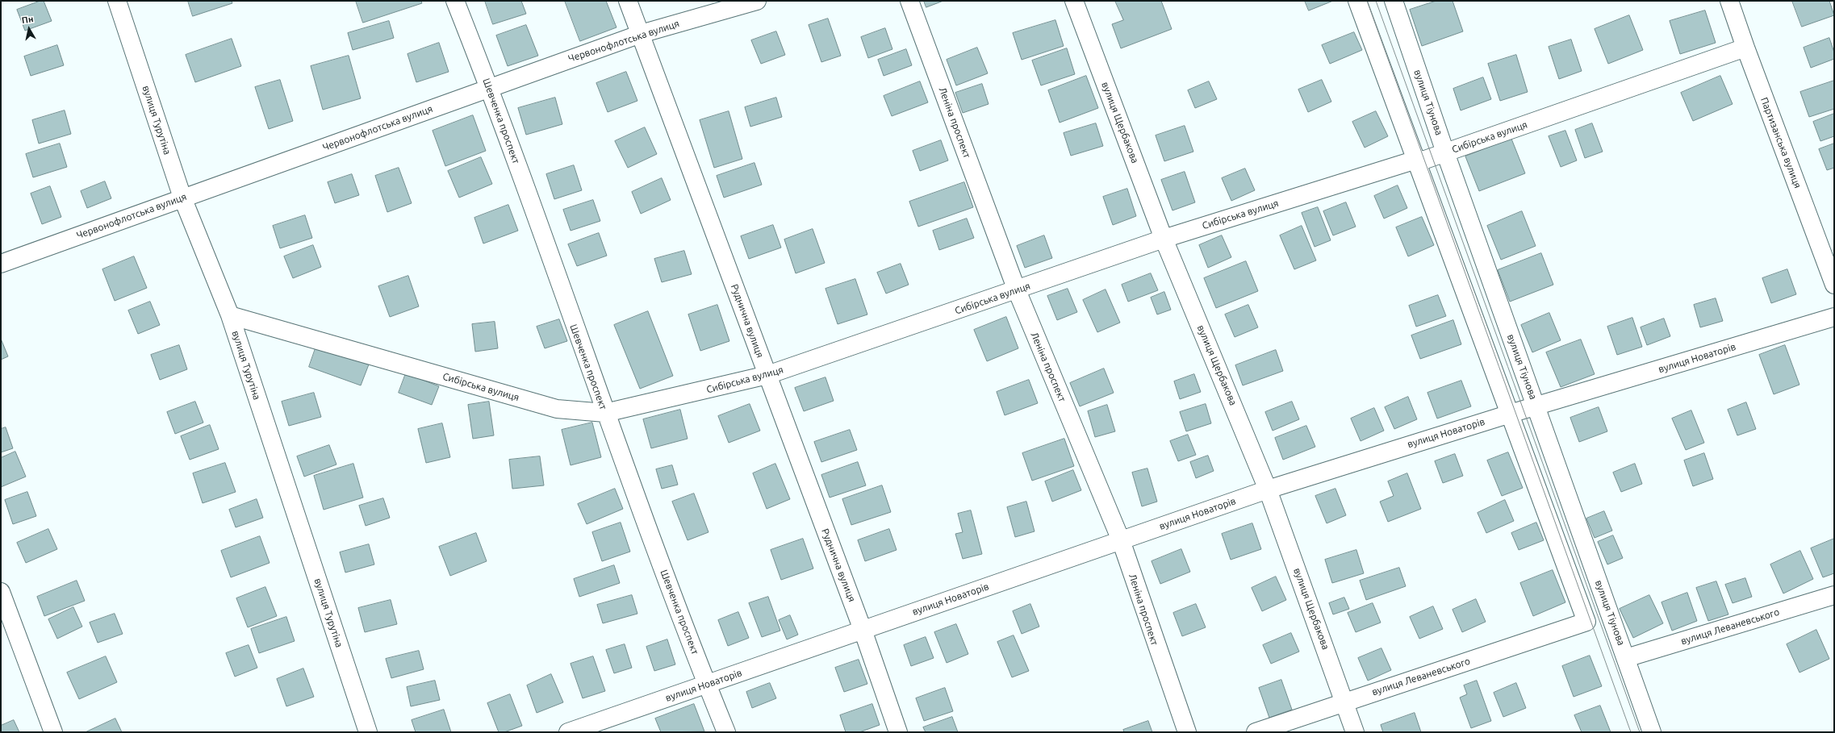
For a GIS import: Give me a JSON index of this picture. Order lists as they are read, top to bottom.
{
  "streets": {
    "street": [
      "Червонофлотська вулиця",
      "вулиця Тіунова",
      "вулиця Турутіна",
      "Шевченка проспект",
      "Леніна проспект",
      "вулиця Щербакова",
      "Сибірська вулиця",
      "Партизанська вулиця",
      "Руднична вулиця",
      "вулиця Новаторів",
      "вулиця Леваневського"
    ]
  },
  "crossings": [
    ["Червонофлотська вулиця", "вулиця Турутіна"],
    ["Червонофлотська вулиця", "Шевченка проспект"],
    ["Червонофлотська вулиця", "Руднична вулиця"],
    ["вулиця Тіунова", "Сибірська вулиця"],
    ["вулиця Тіунова", "вулиця Новаторів"],
    ["вулиця Тіунова", "вулиця Леваневського"],
    ["вулиця Турутіна", "Сибірська вулиця"],
    ["Шевченка проспект", "Сибірська вулиця"],
    ["Шевченка проспект", "вулиця Новаторів"],
    ["Леніна проспект", "Сибірська вулиця"],
    ["Леніна проспект", "вулиця Новаторів"],
    ["вулиця Щербакова", "Сибірська вулиця"],
    ["вулиця Щербакова", "вулиця Новаторів"],
    ["вулиця Щербакова", "вулиця Леваневського"],
    ["Сибірська вулиця", "Партизанська вулиця"],
    ["Сибірська вулиця", "Руднична вулиця"],
    ["Руднична вулиця", "вулиця Новаторів"],
    ["вулиця Новаторів", "вулиця Леваневського"]
  ],
  "north": "top"
}
